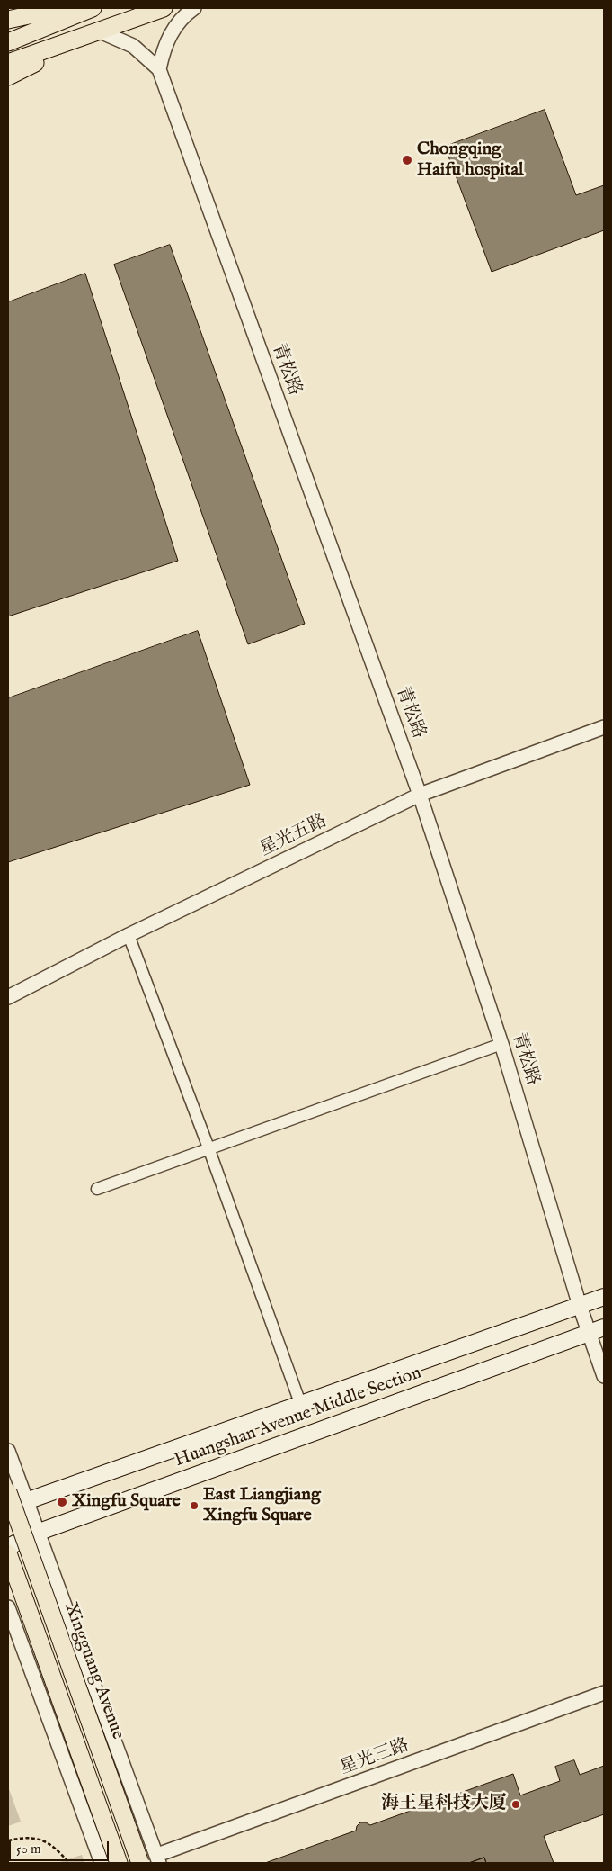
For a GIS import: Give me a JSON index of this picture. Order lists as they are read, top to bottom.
{
  "streets": {
    "main road": ["Huangshan Avenue Middle Section", "Xingguang Avenue"],
    "street": ["青松路", "星光五路", "星光三路"]
  },
  "crossings": [
    ["青松路", "星光五路"],
    ["青松路", "Huangshan Avenue Middle Section"]
  ],
  "places": [
    "Chongqing Haifu hospital",
    "Xingfu Square",
    "East Liangjiang Xingfu Square",
    "海王星科技大厦"
  ],
  "scale_bar": "50 m"
}
